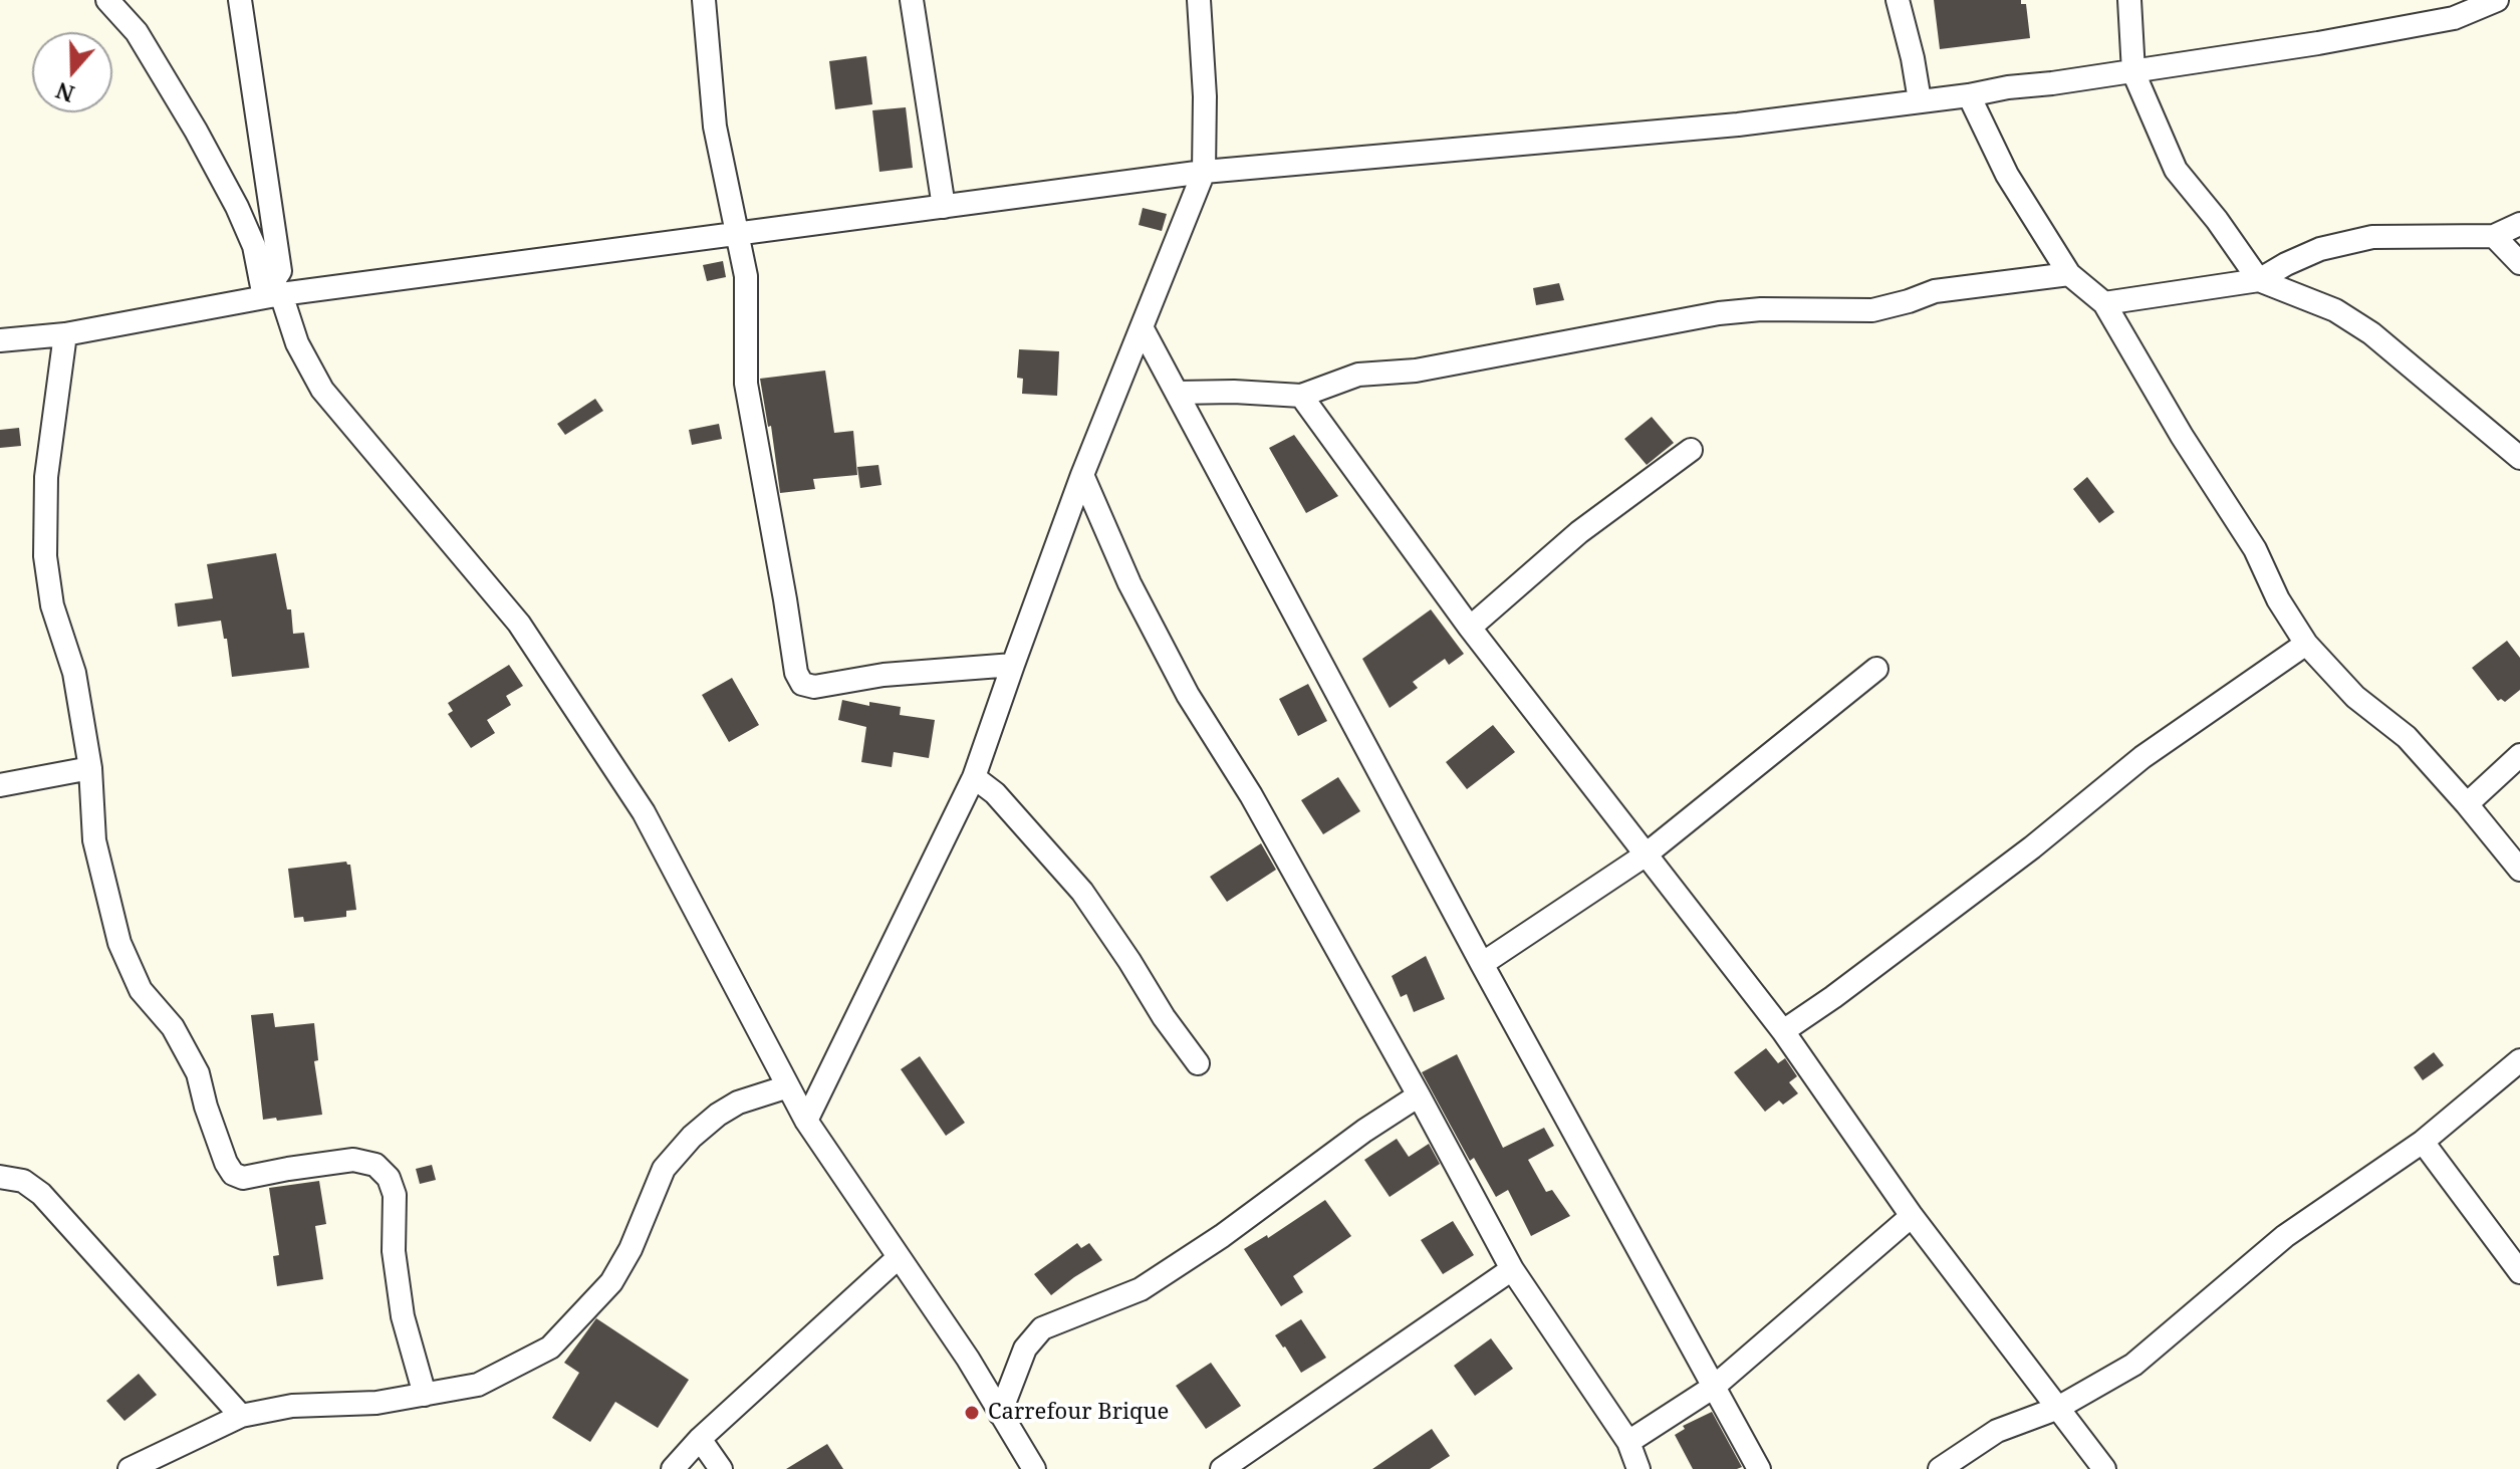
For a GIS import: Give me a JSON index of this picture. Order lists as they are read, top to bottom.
{
  "places": ["Carrefour Brique"],
  "north": "bottom"
}
